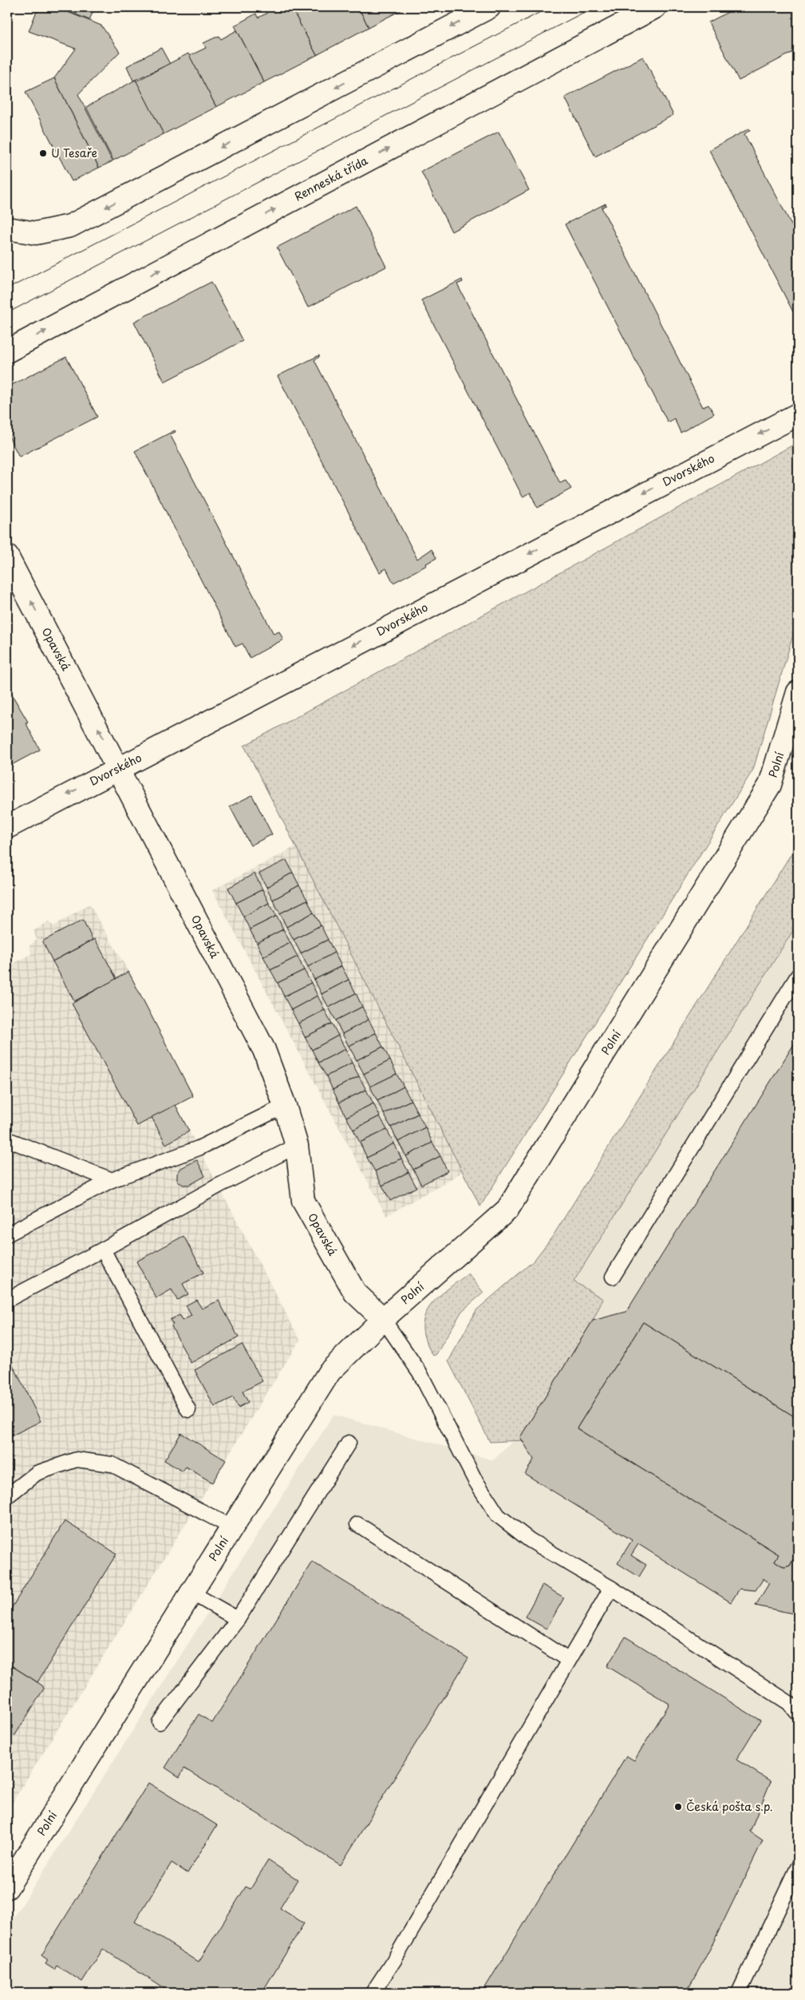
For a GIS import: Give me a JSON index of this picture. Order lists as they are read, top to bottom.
{
  "streets": {
    "street": [
      "Renneská třída",
      "Dvorského",
      "Opavská",
      "Polní"
    ]
  },
  "crossings": [
    ["Dvorského", "Opavská"],
    ["Opavská", "Polní"]
  ],
  "one_way": ["Dvorského"],
  "places": ["U Tesaře", "Česká pošta s.p."]
}
